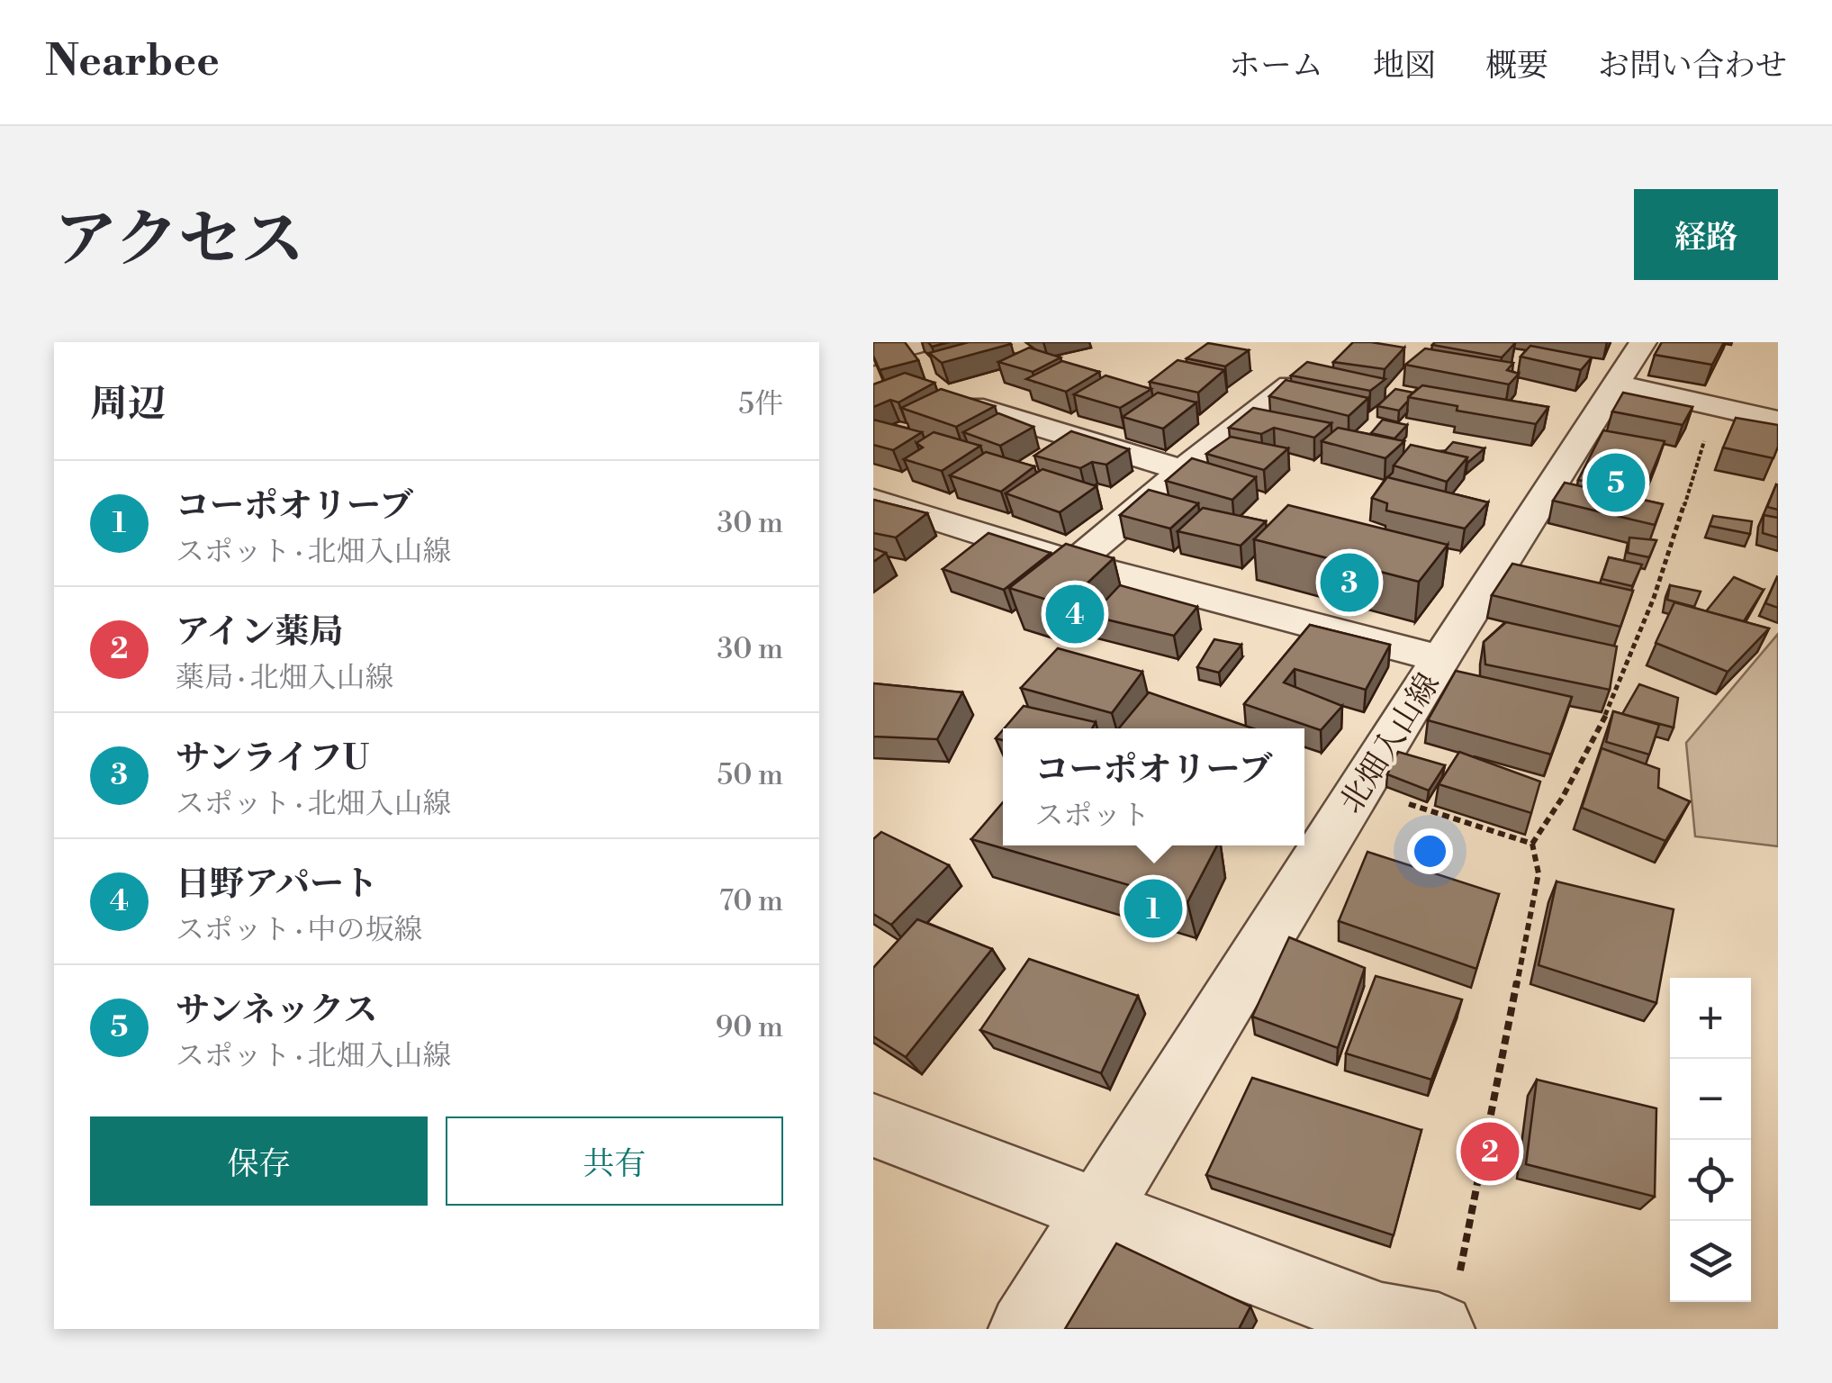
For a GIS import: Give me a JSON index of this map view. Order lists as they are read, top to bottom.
{
  "streets": {
    "street": ["北畑入山線"]
  },
  "page": {
    "header": "Nearbee",
    "nav": [
      "ホーム",
      "地図",
      "概要",
      "お問い合わせ"
    ],
    "title": "アクセス",
    "buttons": [
      "経路",
      ["保存", "共有"]
    ],
    "heading": ["周辺", "5件"],
    "pins": [
      "5",
      "3",
      "4",
      "1",
      "2"
    ],
    "list": [
      {
        "mark": "1",
        "name": "コーポオリーブ",
        "note": "スポット · 北畑入山線",
        "value": "30 m"
      },
      {
        "mark": "2",
        "name": "アイン薬局",
        "note": "薬局 · 北畑入山線",
        "value": "30 m"
      },
      {
        "mark": "3",
        "name": "サンライフU",
        "note": "スポット · 北畑入山線",
        "value": "50 m"
      },
      {
        "mark": "4",
        "name": "日野アパート",
        "note": "スポット · 中の坂線",
        "value": "70 m"
      },
      {
        "mark": "5",
        "name": "サンネックス",
        "note": "スポット · 北畑入山線",
        "value": "90 m"
      }
    ],
    "popup": ["コーポオリーブ", "スポット"],
    "map_buttons": ["+", "−"]
  }
}
